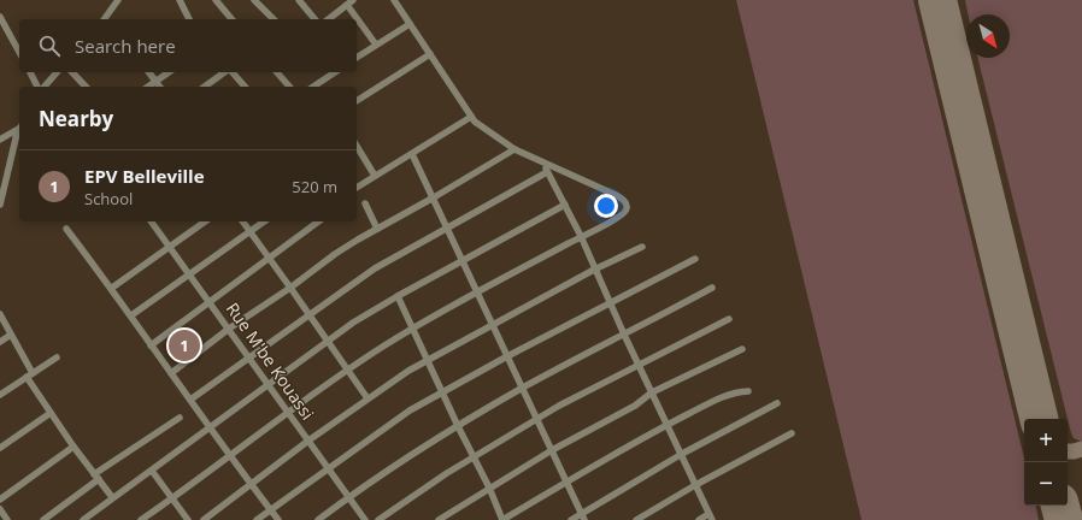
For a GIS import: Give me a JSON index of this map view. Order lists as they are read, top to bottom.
{
  "streets": {
    "street": ["Rue M'be Kouassi"]
  },
  "north": "bottom right",
  "page": {
    "search": "Search here",
    "heading": "Nearby",
    "list": [
      {
        "mark": "1",
        "name": "EPV Belleville",
        "note": "School",
        "value": "520 m"
      }
    ],
    "pins": "1",
    "map_buttons": ["+", "−"]
  }
}
